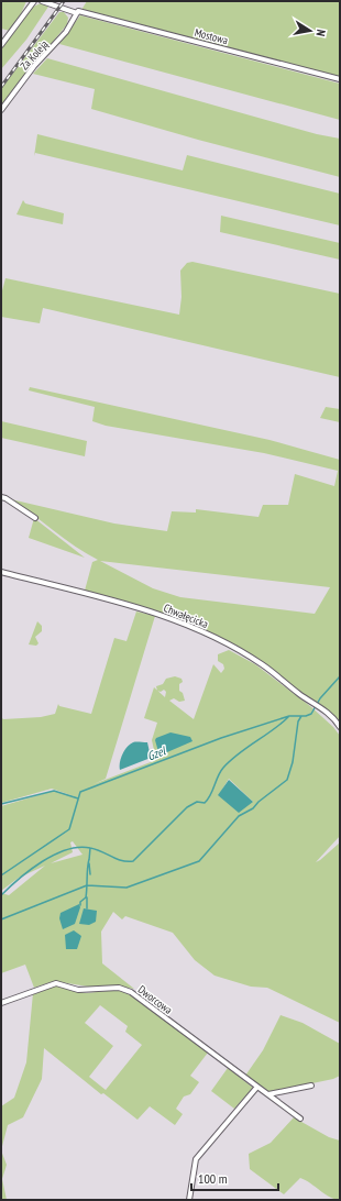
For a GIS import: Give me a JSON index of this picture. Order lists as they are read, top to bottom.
{
  "streets": {
    "street": [
      "Mostowa",
      "Za Koleją",
      "Chwałęcicka",
      "Dworcowa"
    ]
  },
  "crossings": [
    ["Mostowa", "Za Koleją"]
  ],
  "water": ["Gzel"],
  "scale_bar": "100 m",
  "north": "right"
}
